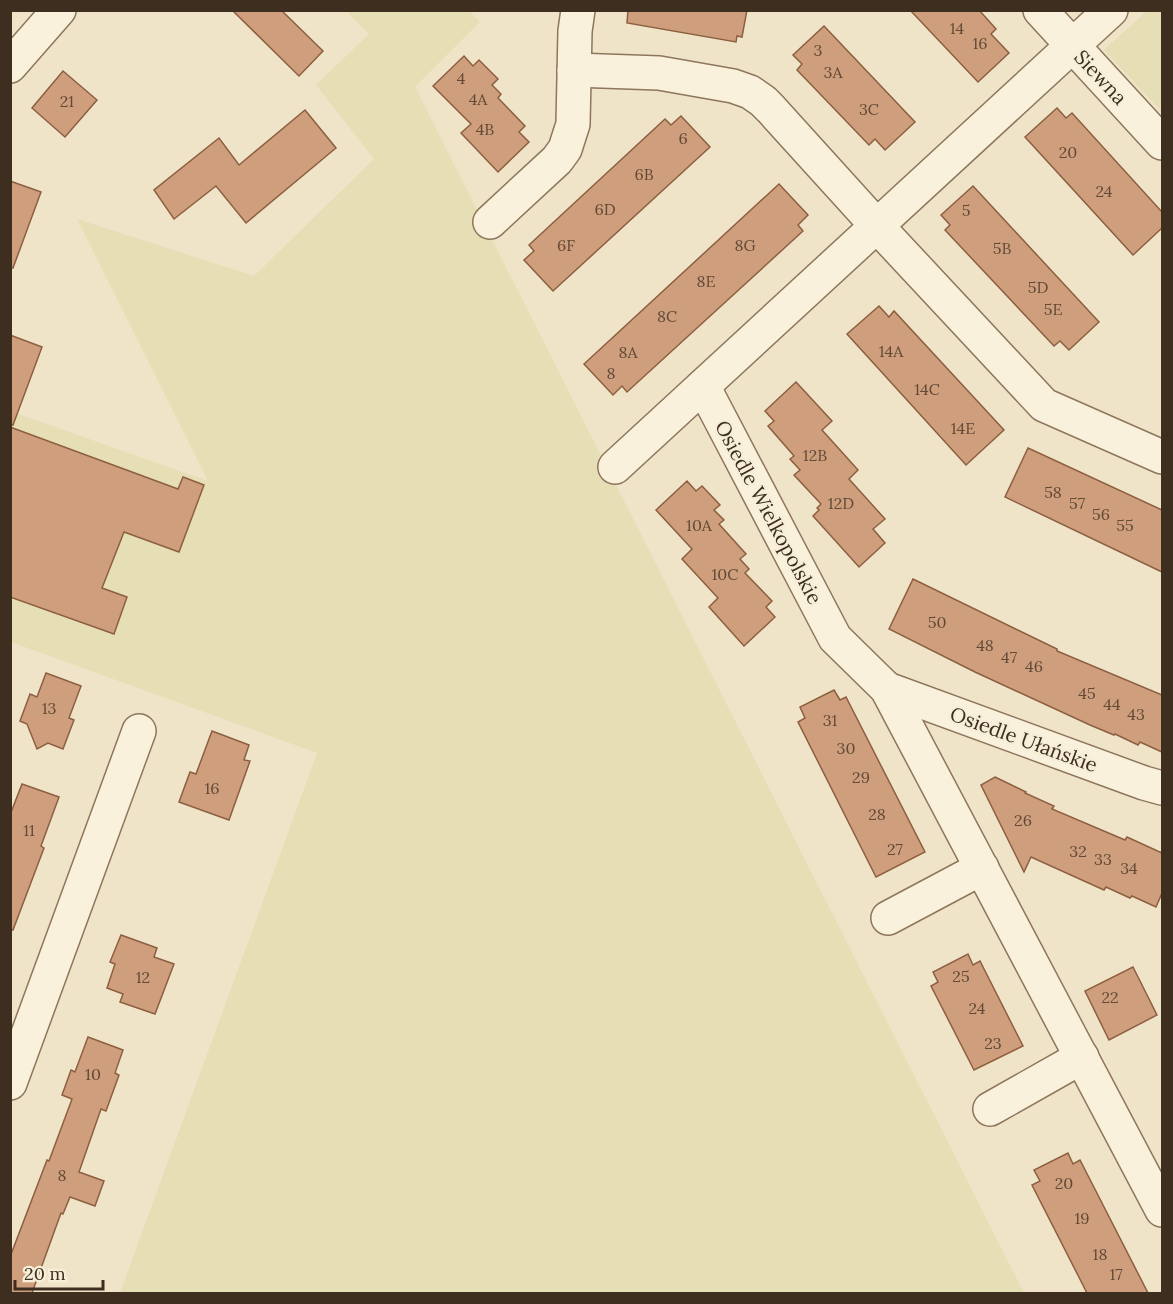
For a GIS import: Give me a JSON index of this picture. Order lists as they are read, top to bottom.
{
  "streets": {
    "street": ["Siewna", "Osiedle Wielkopolskie", "Osiedle Ułańskie"]
  },
  "crossings": [
    ["Osiedle Wielkopolskie", "Osiedle Ułańskie"]
  ],
  "house_numbers": [
    "14",
    "16",
    "3",
    "3A",
    "4",
    "4A",
    "21",
    "3C",
    "4B",
    "6",
    "20",
    "6B",
    "24",
    "6D",
    "5",
    "6F",
    "8G",
    "5B",
    "8E",
    "5D",
    "5E",
    "8C",
    "14A",
    "8A",
    "8",
    "14C",
    "14E",
    "12B",
    "58",
    "12D",
    "57",
    "56",
    "10A",
    "55",
    "10C",
    "50",
    "48",
    "47",
    "46",
    "45",
    "44",
    "13",
    "43",
    "31",
    "30",
    "29",
    "16",
    "28",
    "26",
    "11",
    "27",
    "32",
    "33",
    "34",
    "25",
    "12",
    "22",
    "24",
    "23",
    "10",
    "8",
    "20",
    "19",
    "18",
    "17"
  ],
  "scale_bar": "20 m"
}
